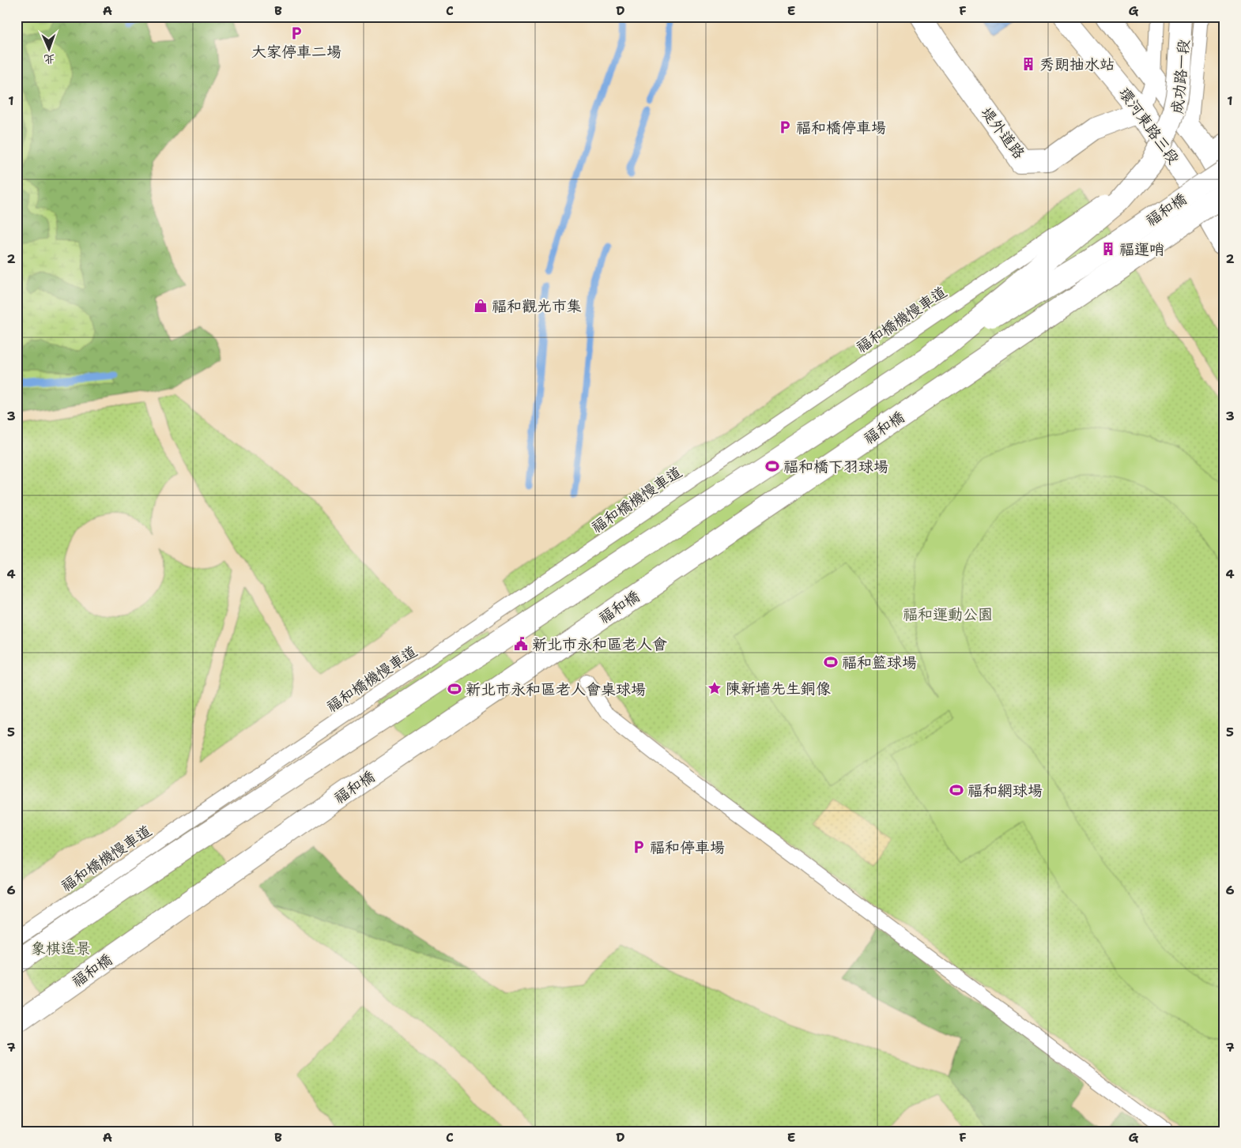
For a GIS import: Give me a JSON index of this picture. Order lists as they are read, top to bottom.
{
  "streets": {
    "main road": ["環河東路三段", "堤外道路", "福和橋"],
    "lane": ["成功路一段", "福和橋機慢車道"]
  },
  "crossings": [
    ["成功路一段", "環河東路三段"],
    ["成功路一段", "堤外道路"],
    ["環河東路三段", "堤外道路"]
  ],
  "parks": ["福和運動公園", "象棋造景"],
  "places": {
    "parking": ["大家停車二場", "福和橋停車場", "福和停車場"],
    "building": ["秀朗抽水站", "福運哨"],
    "shop": ["福和觀光市集"],
    "sports": [
      "福和橋下羽球場",
      "福和籃球場",
      "新北市永和區老人會桌球場",
      "福和網球場"
    ],
    "public building": ["新北市永和區老人會"],
    "place": ["陳新墻先生銅像"]
  },
  "north": "bottom",
  "grid": {
    "columns": [
      "A",
      "B",
      "C",
      "D",
      "E",
      "F",
      "G"
    ],
    "rows": [
      "1",
      "2",
      "3",
      "4",
      "5",
      "6",
      "7"
    ]
  }
}
